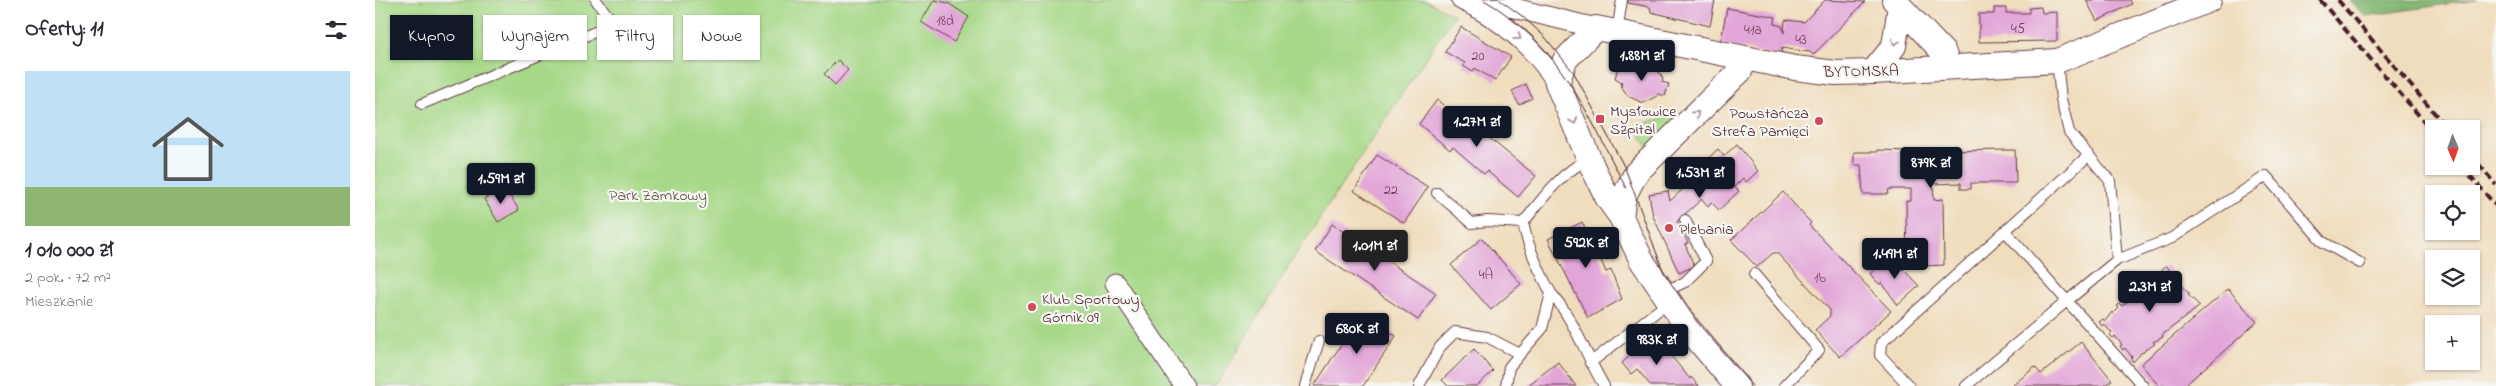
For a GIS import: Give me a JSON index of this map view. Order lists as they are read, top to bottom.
{
  "streets": {
    "street": ["BYTOMSKA"]
  },
  "parks": ["Park Zamkowy"],
  "places": {
    "transit": ["Mysłowice Szpital"],
    "other": ["Powstańcza Strefa Pamięci", "Plebania", "Klub Sportowy Górnik 09"]
  },
  "house_numbers": [
    "18d",
    "45",
    "41a",
    "43",
    "20",
    "22",
    "4A",
    "1b"
  ],
  "north": "bottom",
  "page": {
    "heading": "Oferty: 11",
    "chip": [
      "Kupno",
      "Wynajem",
      "Filtry",
      "Nowe"
    ],
    "price": [
      "1.88M zł",
      "1.27M zł",
      "879K zł",
      "1.53M zł",
      "1.59M zł",
      "592K zł",
      "1.01M zł",
      "1.49M zł",
      "2.3M zł",
      "680K zł",
      "983K zł"
    ],
    "list": [
      {
        "name": "1 010 000 zł",
        "note": "2 pok. · 72 m² · Mieszkanie"
      }
    ],
    "map_buttons": "+"
  }
}
